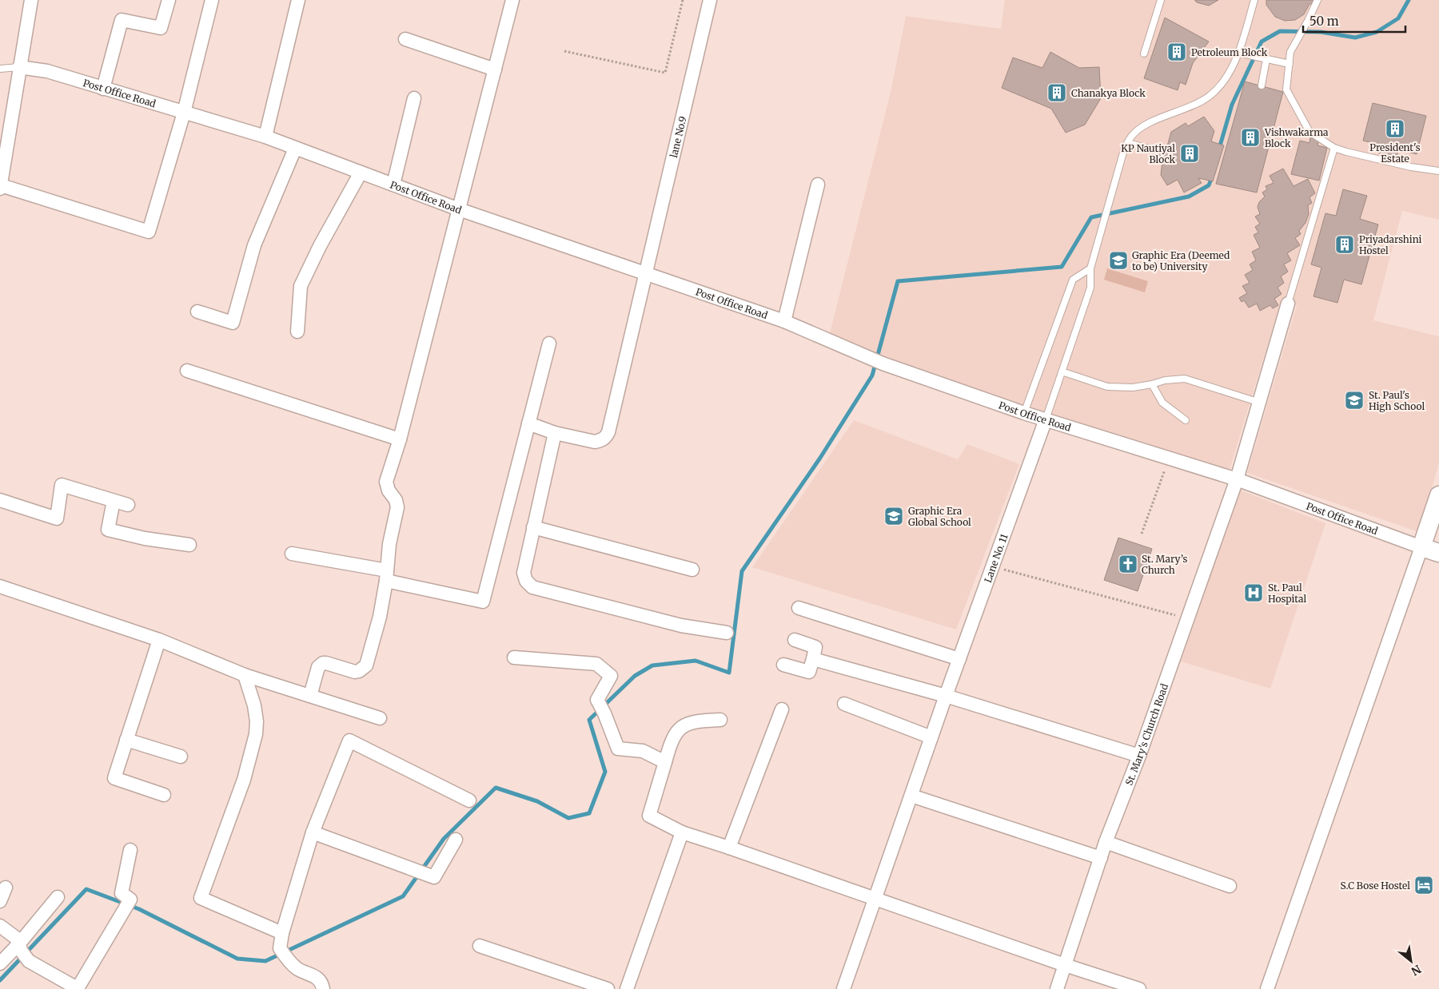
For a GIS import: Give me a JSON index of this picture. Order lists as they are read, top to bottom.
{
  "streets": {
    "street": [
      "Post Office Road",
      "lane No.9",
      "Lane No. 11",
      "St. Mary's Church Road"
    ]
  },
  "crossings": [
    ["Post Office Road", "lane No.9"],
    ["Post Office Road", "Lane No. 11"],
    ["Post Office Road", "St. Mary's Church Road"]
  ],
  "places": {
    "building": [
      "Petroleum Block",
      "Chanakya Block",
      "President's Estate",
      "Vishwakarma Block",
      "KP Nautiyal Block",
      "Priyadarshini Hostel"
    ],
    "school or university": ["Graphic Era (Deemed to be) University", "St. Paul's High School", "Graphic Era Global School"],
    "church": ["St. Mary’s Church"],
    "hospital": ["St. Paul Hospital"],
    "hotel": ["S.C Bose Hostel"]
  },
  "scale_bar": "50 m",
  "north": "bottom right"
}
